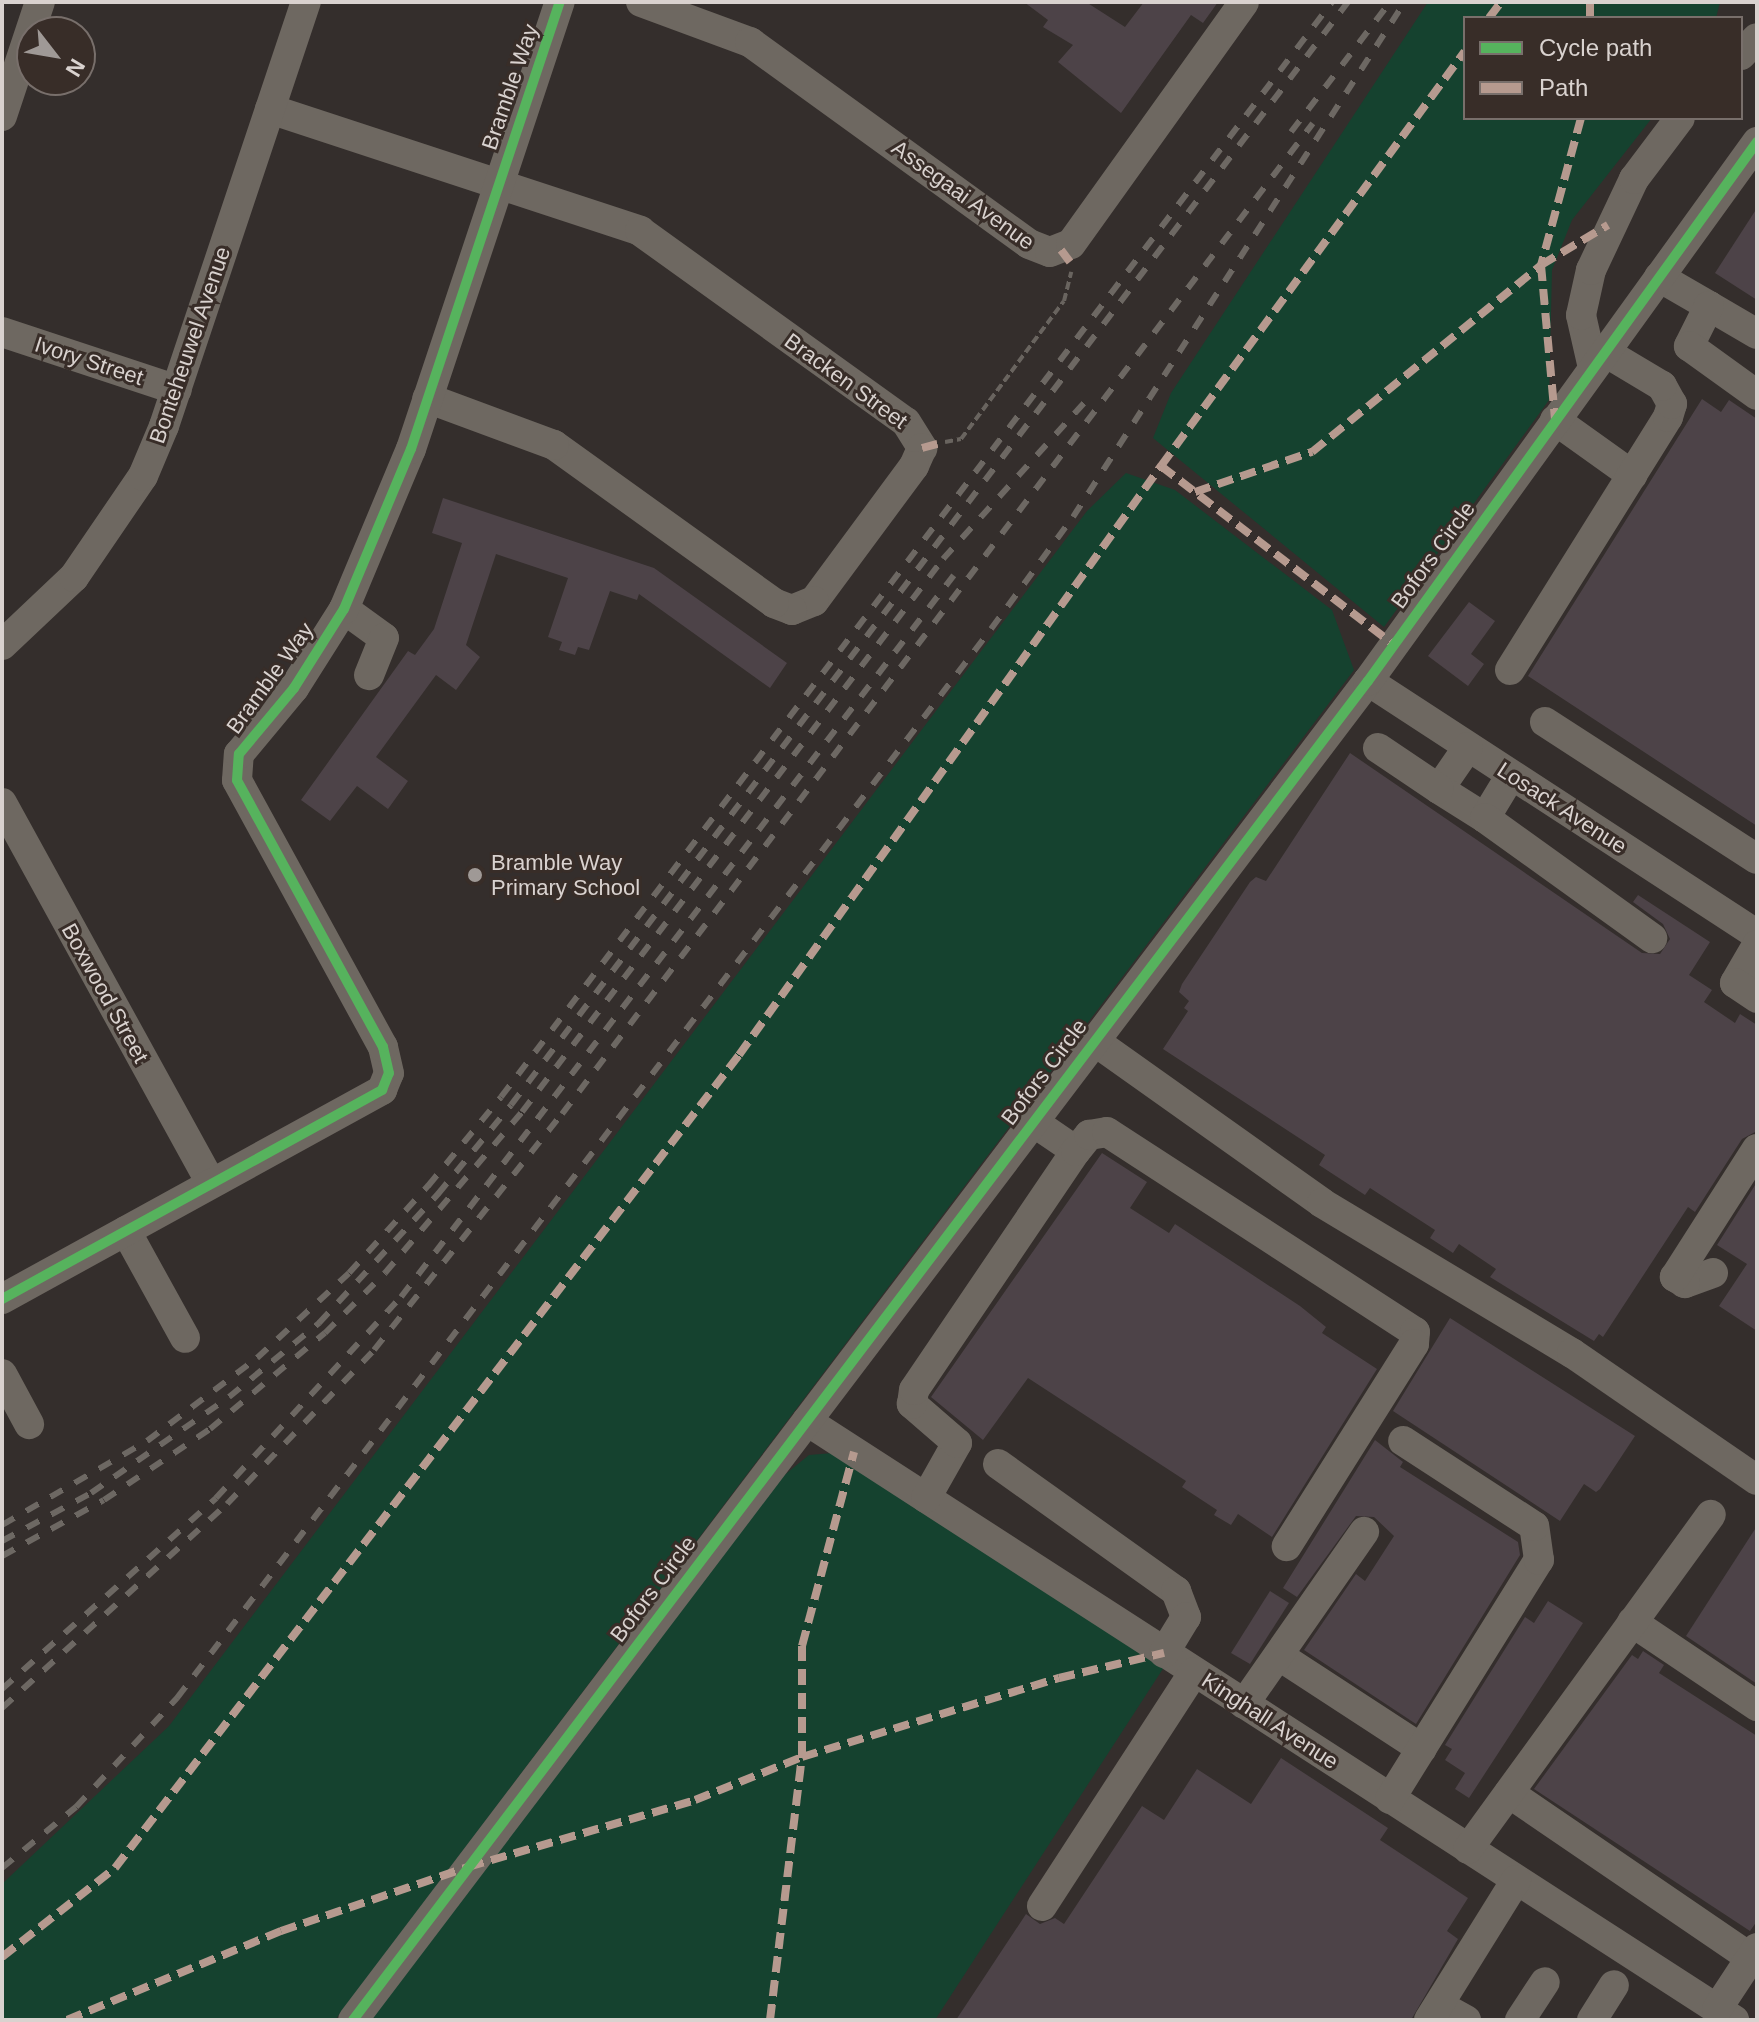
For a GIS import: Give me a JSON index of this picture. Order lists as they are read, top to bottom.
{
  "streets": {
    "street": [
      "Bramble Way",
      "Assegaai Avenue",
      "Bonteheuwel Avenue",
      "Ivory Street",
      "Bracken Street",
      "Bofors Circle",
      "Losack Avenue",
      "Boxwood Street",
      "Kinghall Avenue"
    ]
  },
  "crossings": [
    ["Bramble Way", "Bracken Street"],
    ["Bramble Way", "Boxwood Street"],
    ["Bonteheuwel Avenue", "Ivory Street"],
    ["Bonteheuwel Avenue", "Bracken Street"],
    ["Bofors Circle", "Losack Avenue"],
    ["Bofors Circle", "Kinghall Avenue"]
  ],
  "places": ["Bramble Way Primary School"],
  "legend": ["Cycle path", "Path"],
  "north": "bottom right"
}
